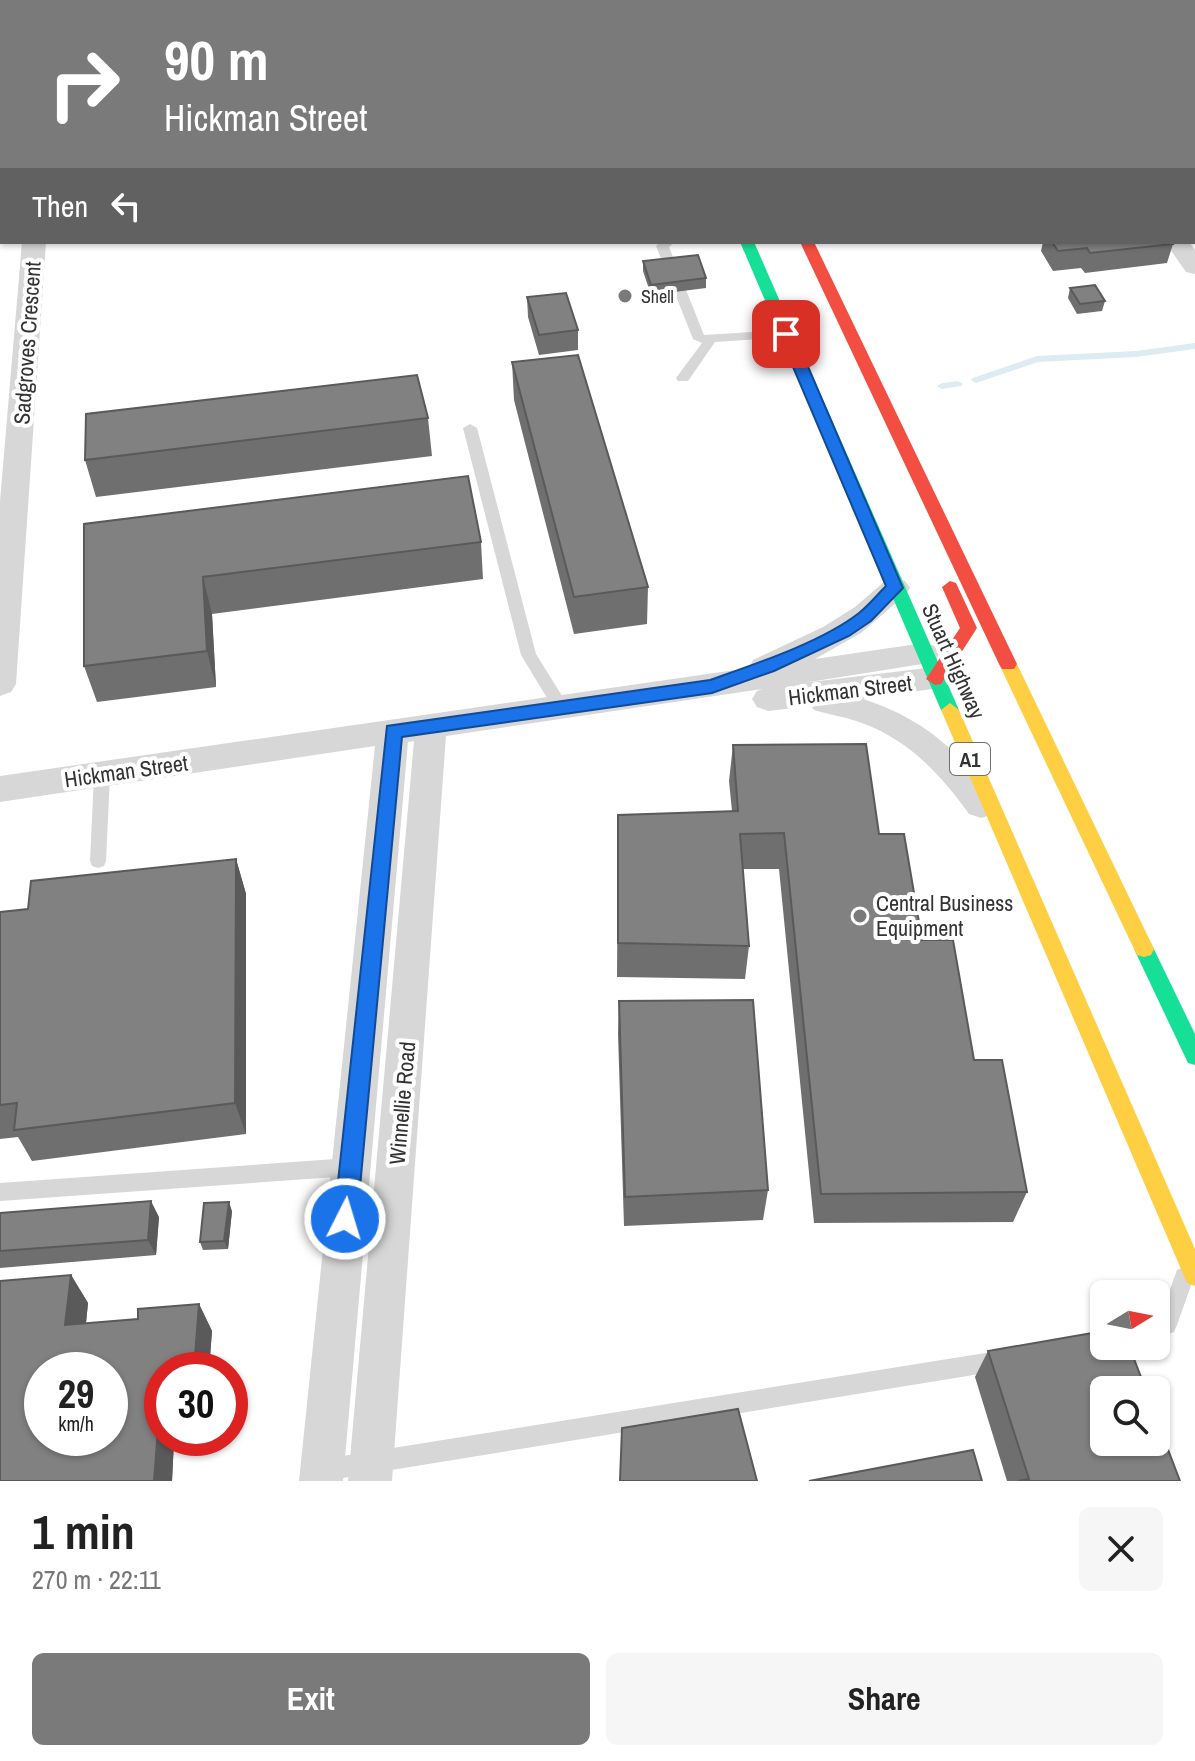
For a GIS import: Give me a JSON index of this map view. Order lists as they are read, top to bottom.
{
  "streets": {
    "highway": ["Stuart Highway", "A1"],
    "street": ["Sadgroves Crescent", "Hickman Street", "Winnellie Road"]
  },
  "crossings": [
    ["Stuart Highway", "Hickman Street"],
    ["Hickman Street", "Winnellie Road"]
  ],
  "places": ["Shell", "Central Business Equipment"],
  "north": "right",
  "page": {
    "turn": ["90 m", "Hickman Street"],
    "then": "Then",
    "speed": "29 km/h",
    "limit": "30",
    "heading": ["1 min", "270 m · 22:11"],
    "buttons": ["Exit", "Share"]
  }
}
